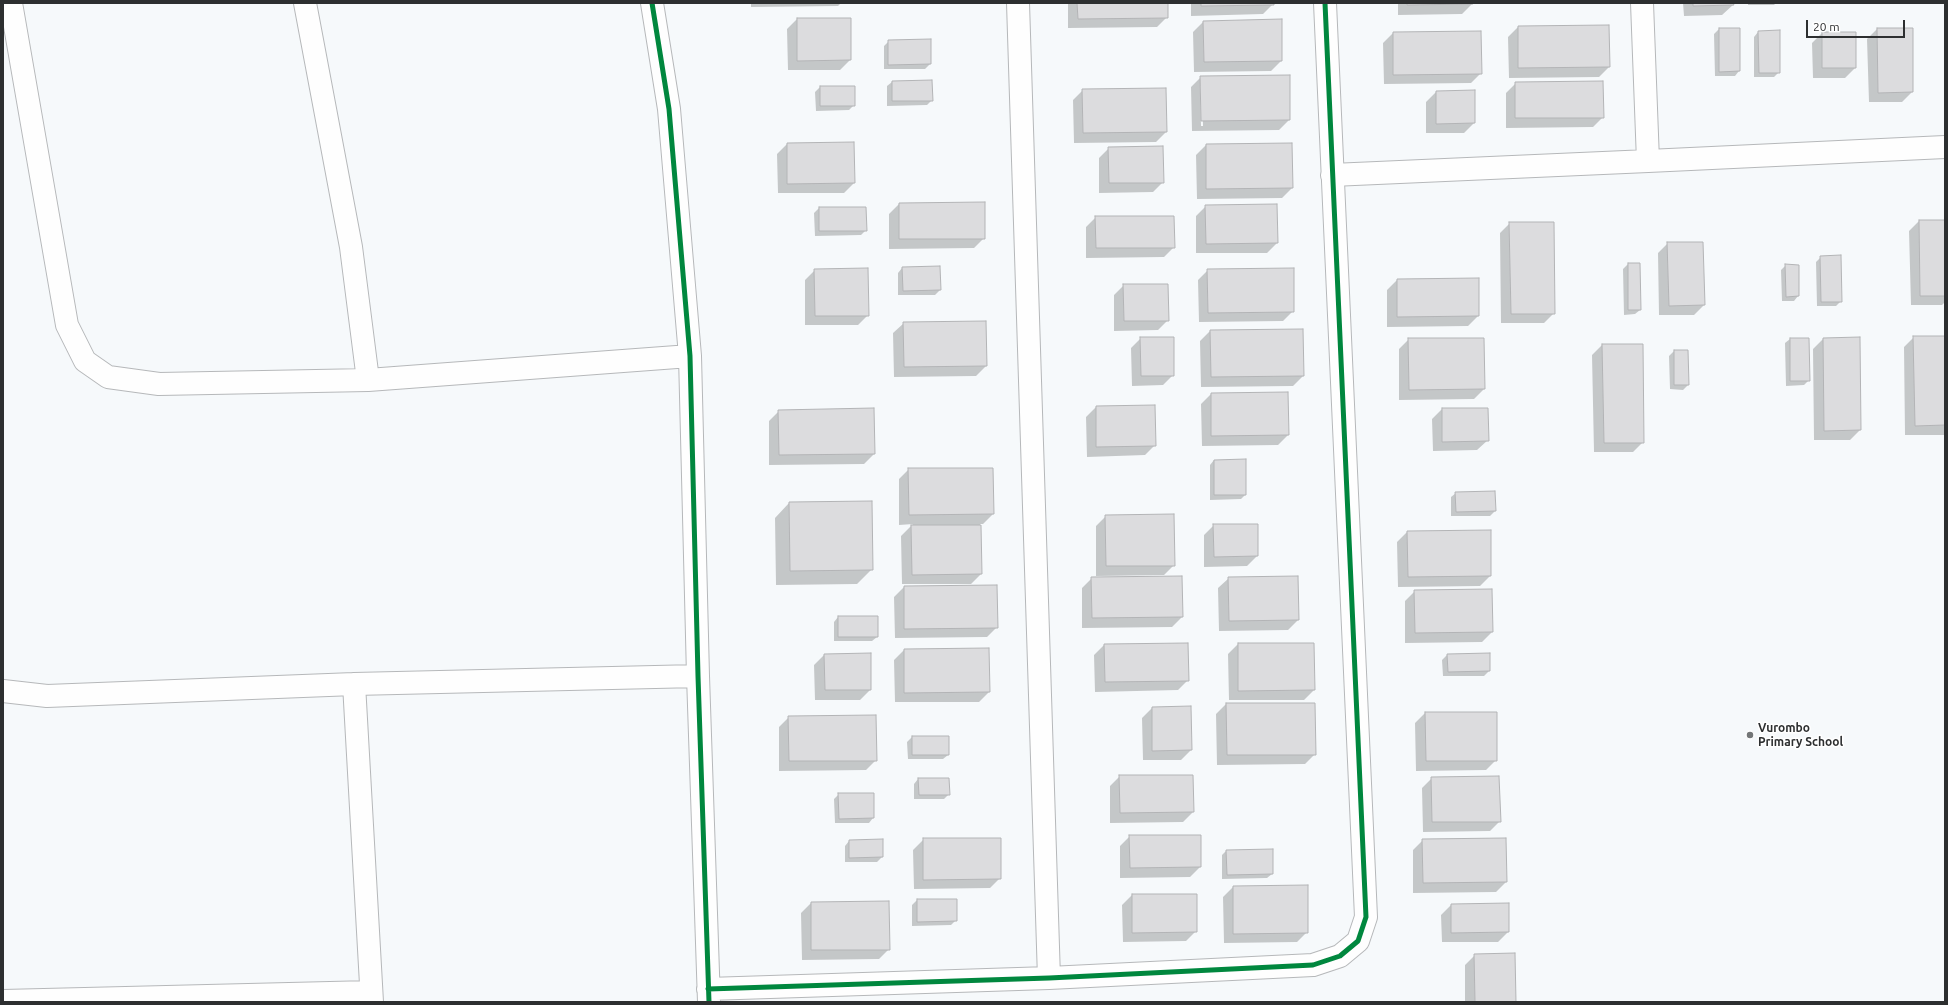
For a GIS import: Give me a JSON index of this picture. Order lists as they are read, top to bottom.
{
  "places": ["Vurombo Primary School"],
  "scale_bar": "20 m"
}
